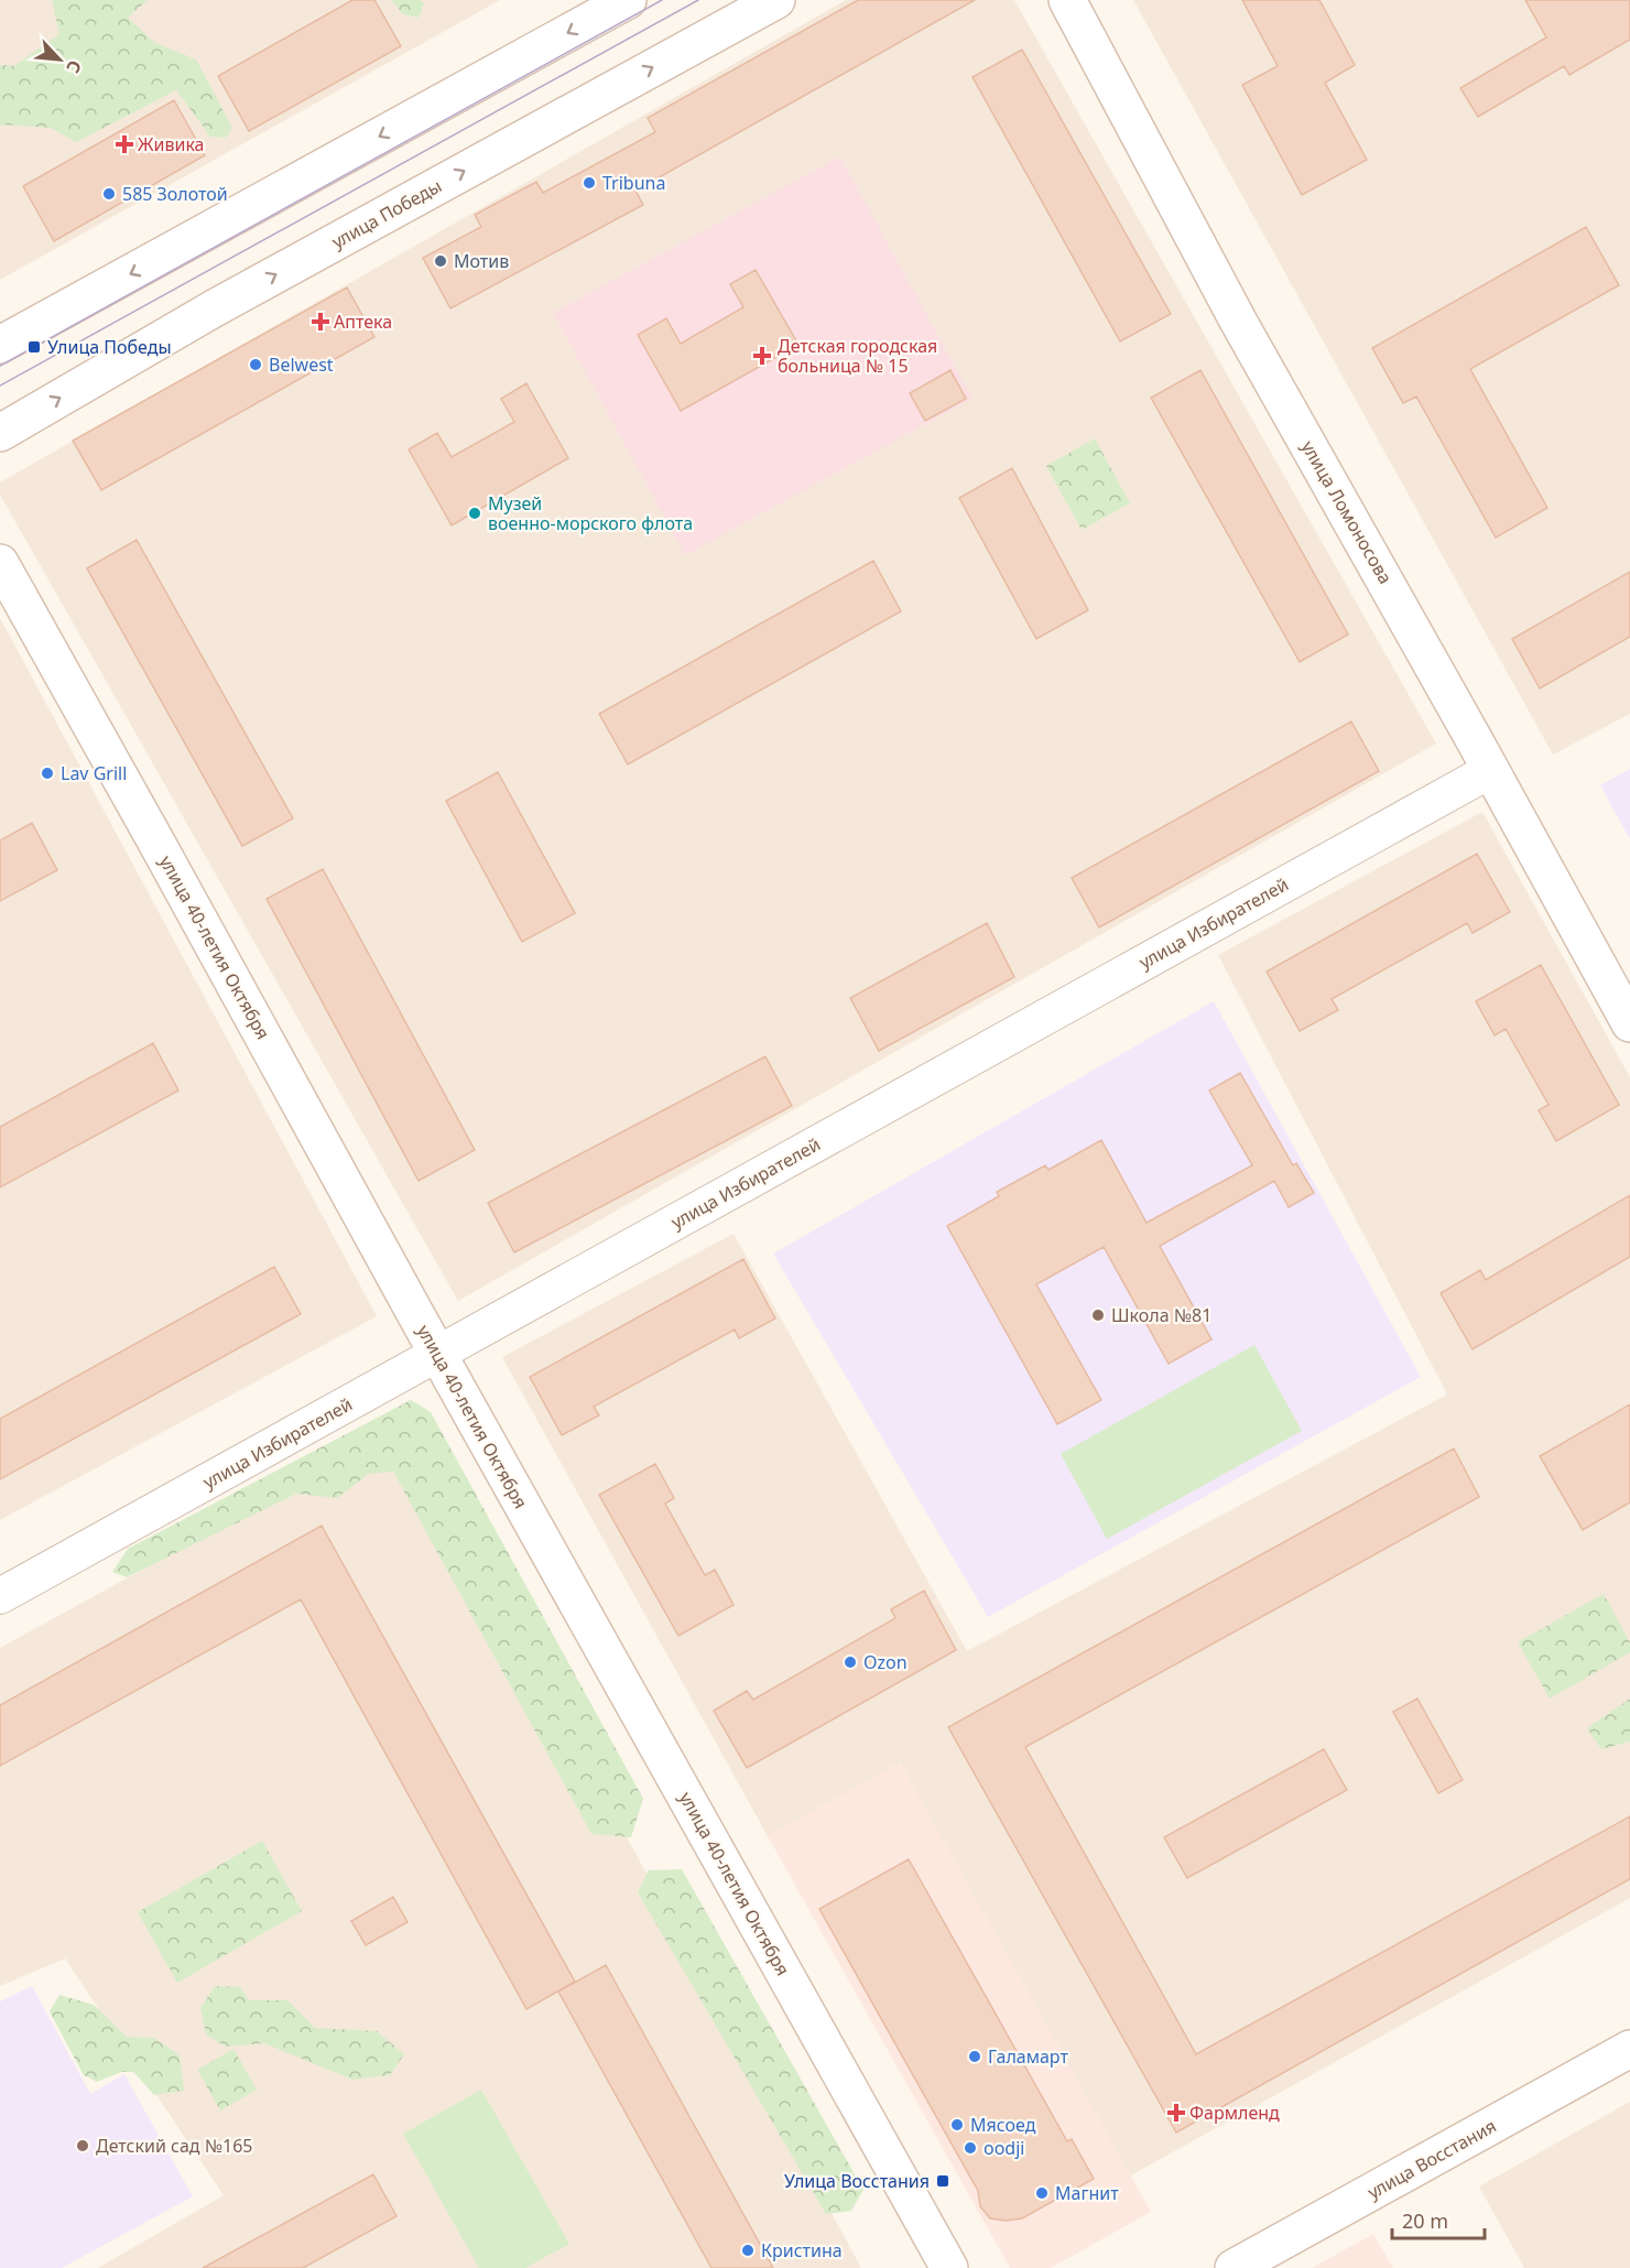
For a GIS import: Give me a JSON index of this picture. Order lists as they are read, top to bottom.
{
  "streets": {
    "main road": [
      "улица Победы",
      "улица Ломоносова",
      "улица 40-летия Октября",
      "улица Восстания"
    ],
    "street": ["улица Избирателей"]
  },
  "crossings": [
    ["улица Ломоносова", "улица Избирателей"],
    ["улица Избирателей", "улица 40-летия Октября"]
  ],
  "places": {
    "health": [
      "Живика",
      "Аптека",
      "Детская городская больница № 15",
      "Фармленд"
    ],
    "other": [
      "Tribuna",
      "585 Золотой",
      "Мотив",
      "Belwest",
      "Музей военно-морского флота",
      "Lav Grill",
      "Школа №81",
      "Ozon",
      "Галамарт",
      "Мясоед",
      "Детский сад №165",
      "oodji",
      "Магнит",
      "Кристина"
    ],
    "transit": ["Улица Победы", "Улица Восстания"]
  },
  "scale_bar": "20 m",
  "north": "bottom right"
}
